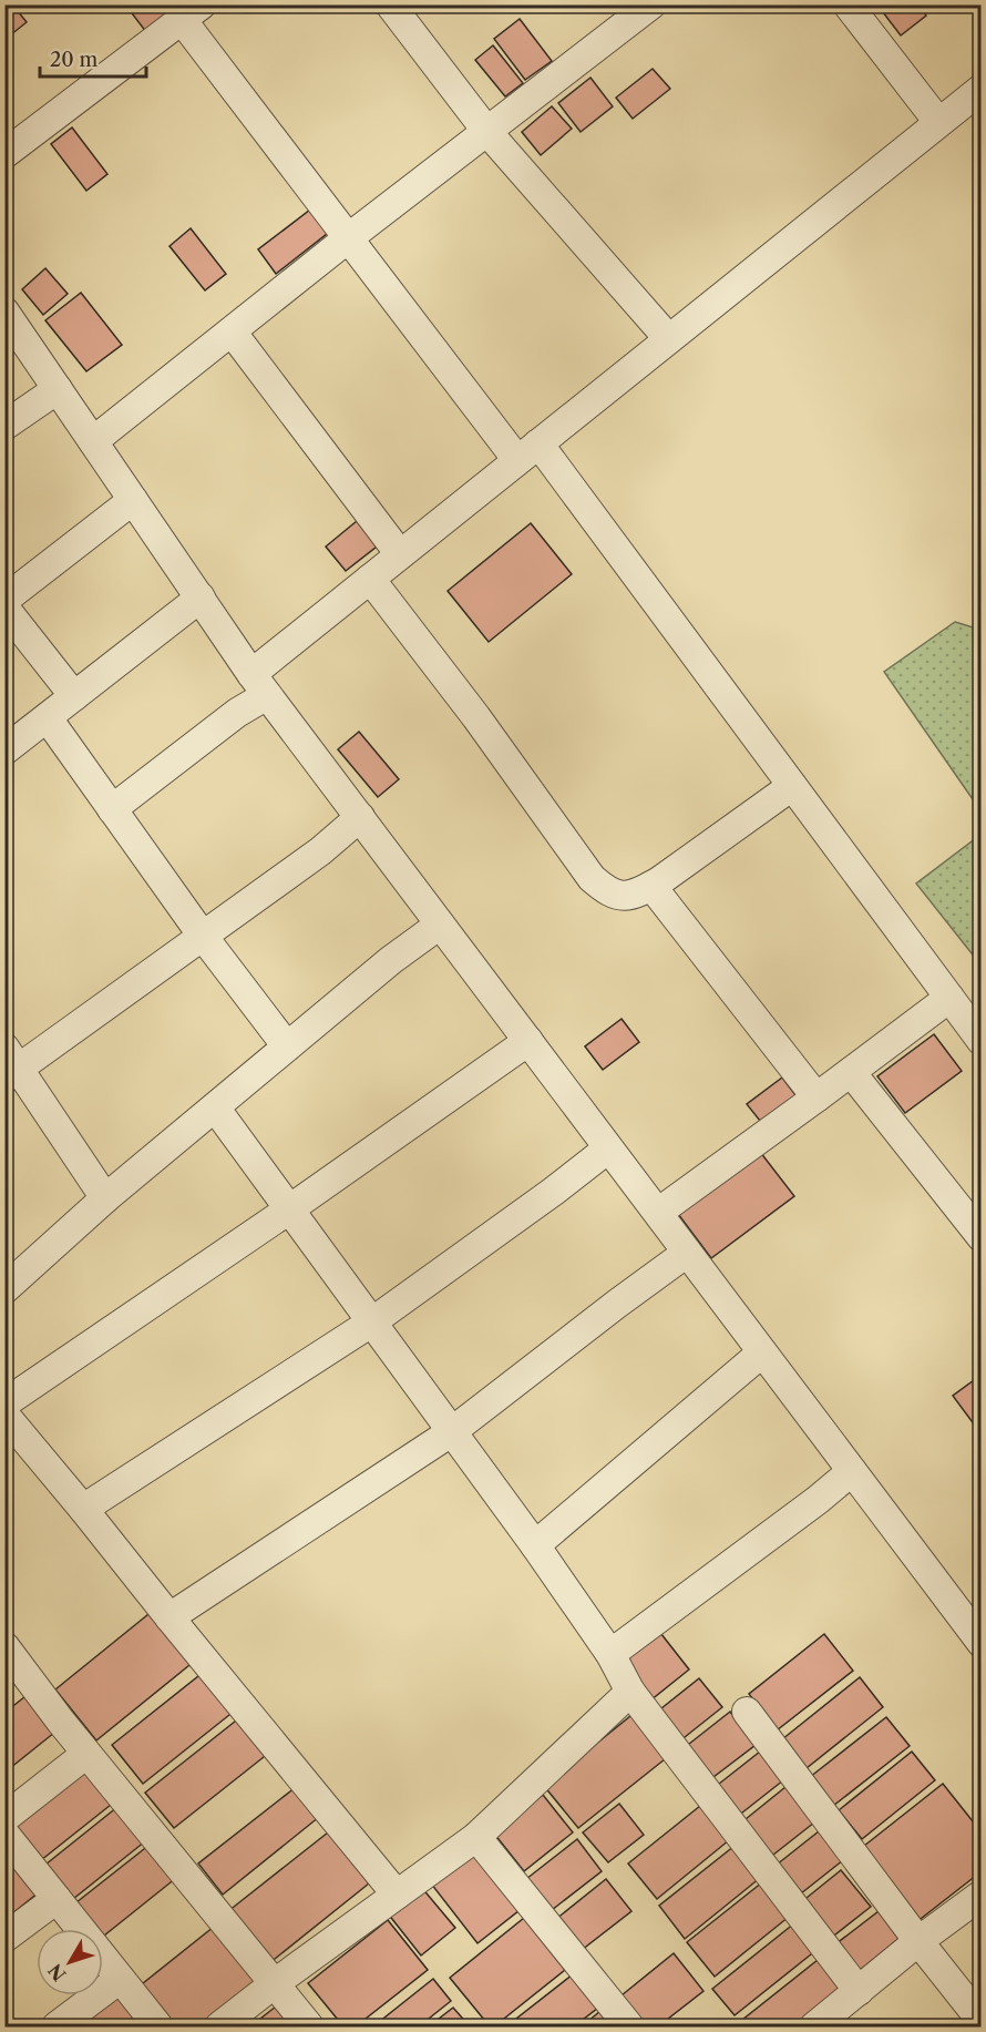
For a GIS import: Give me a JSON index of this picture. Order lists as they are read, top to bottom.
{
  "scale_bar": "20 m",
  "north": "bottom left"
}
